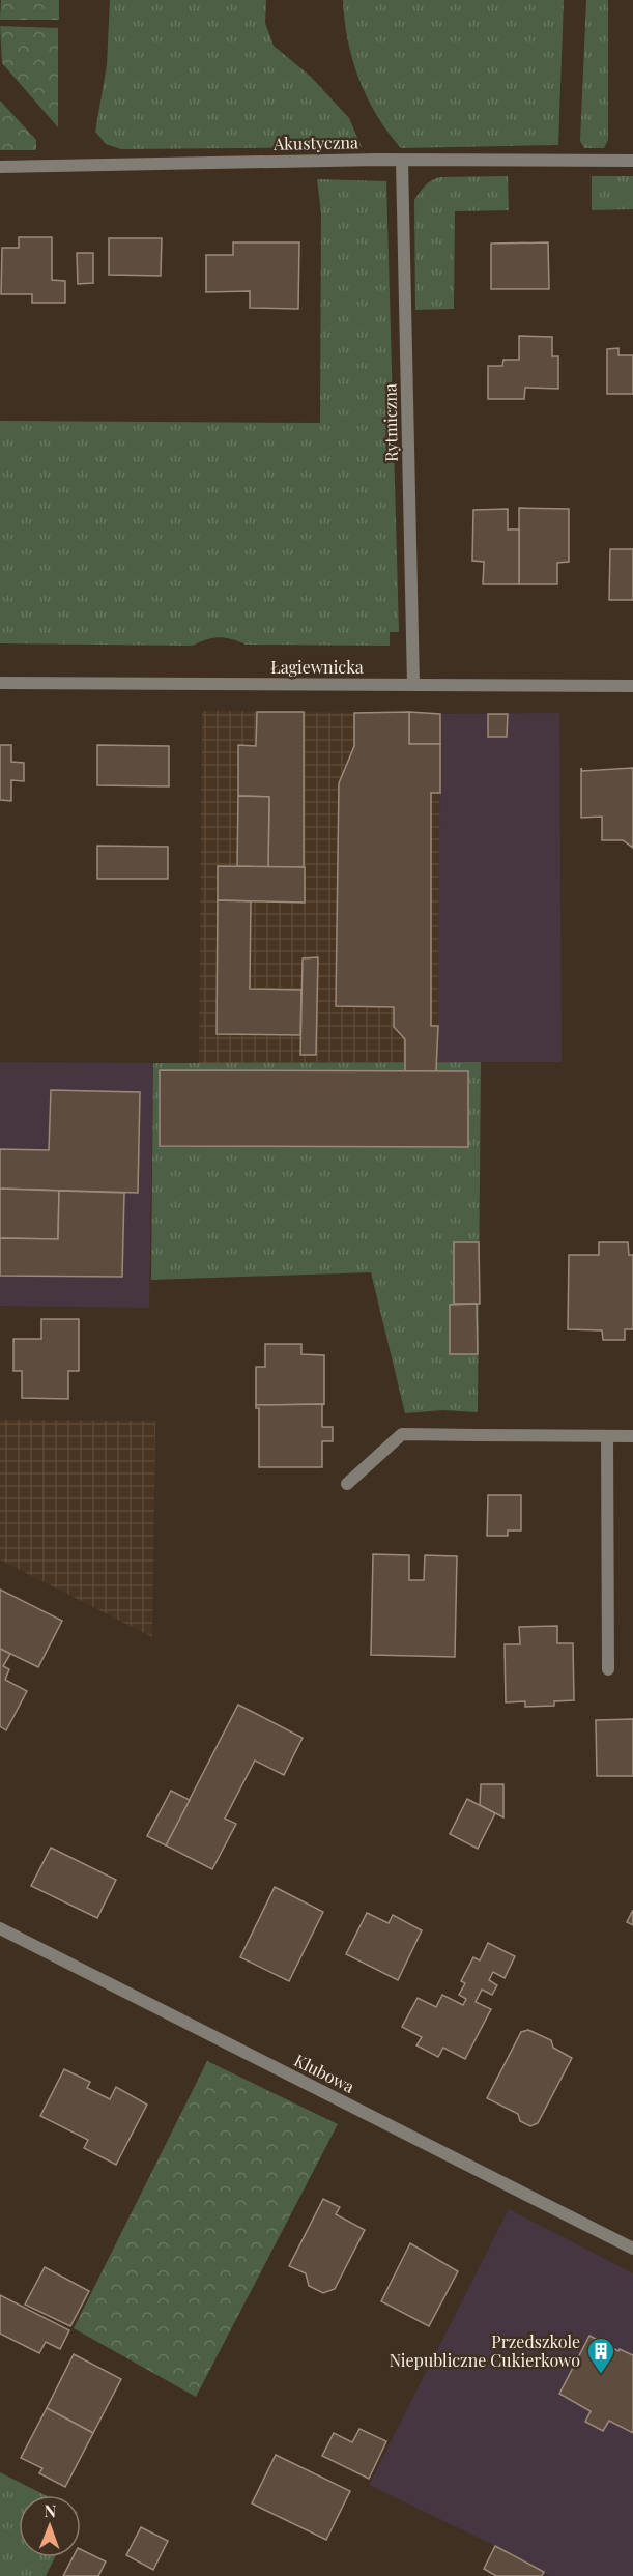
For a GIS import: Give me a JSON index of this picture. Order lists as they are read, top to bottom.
{
  "streets": {
    "street": [
      "Akustyczna",
      "Rytmiczna",
      "Łagiewnicka",
      "Klubowa"
    ]
  },
  "crossings": [
    ["Akustyczna", "Rytmiczna"],
    ["Rytmiczna", "Łagiewnicka"]
  ],
  "places": {
    "building": ["Przedszkole Niepubliczne Cukierkowo"]
  },
  "north": "top"
}
